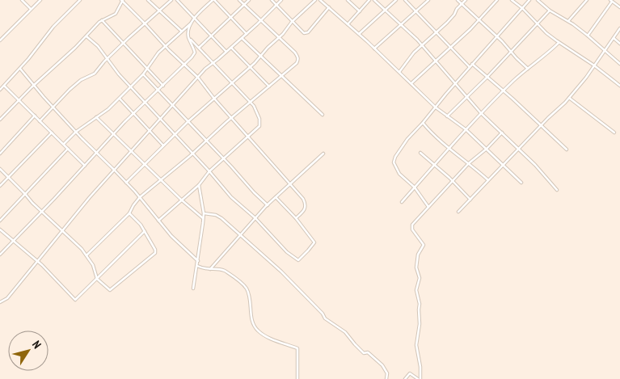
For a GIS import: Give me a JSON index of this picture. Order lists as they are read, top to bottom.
{
  "north": "top right"
}
